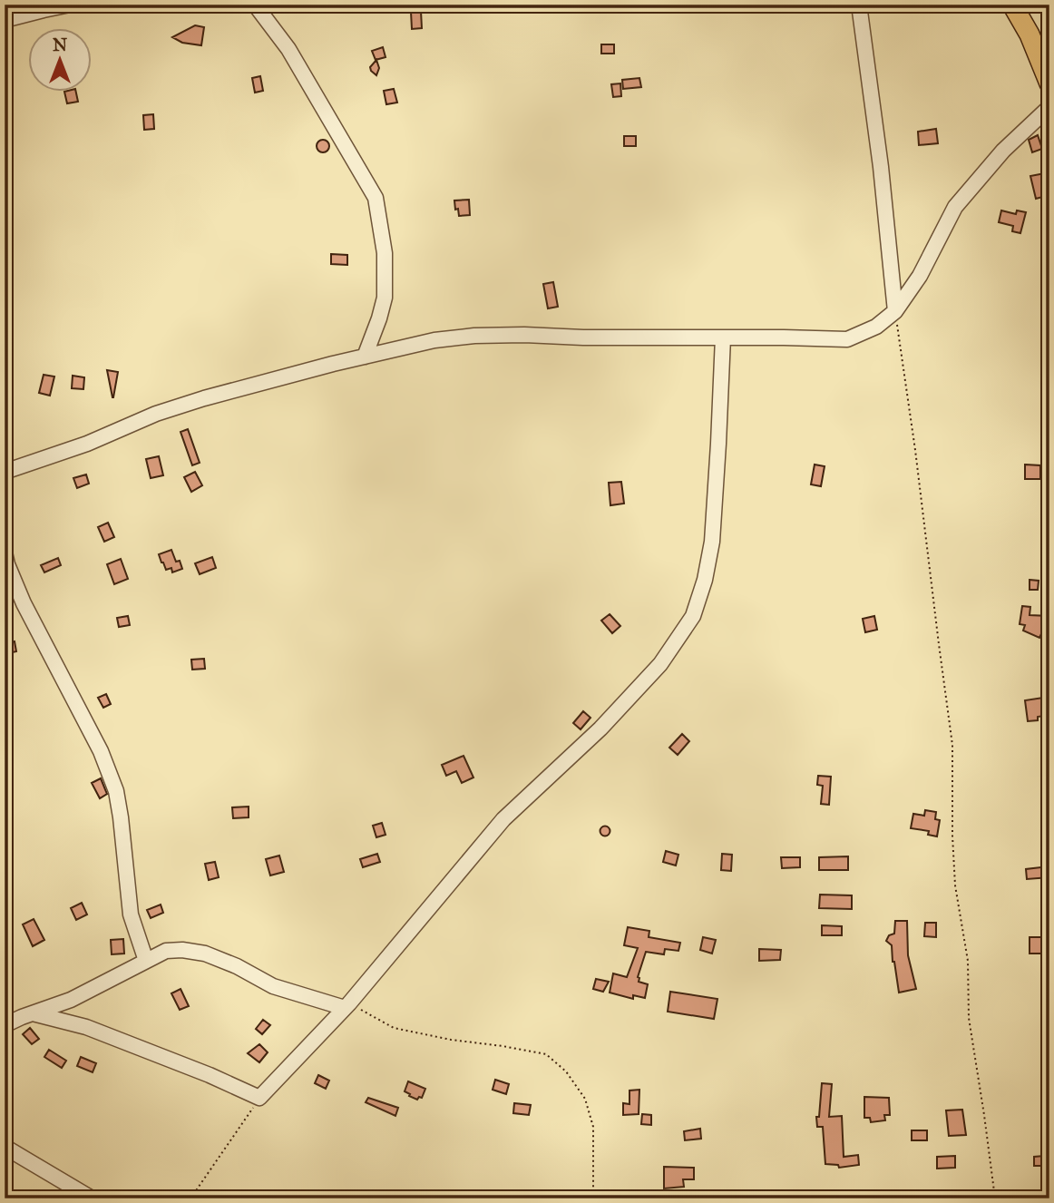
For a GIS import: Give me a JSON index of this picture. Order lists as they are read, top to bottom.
{
  "north": "top"
}
